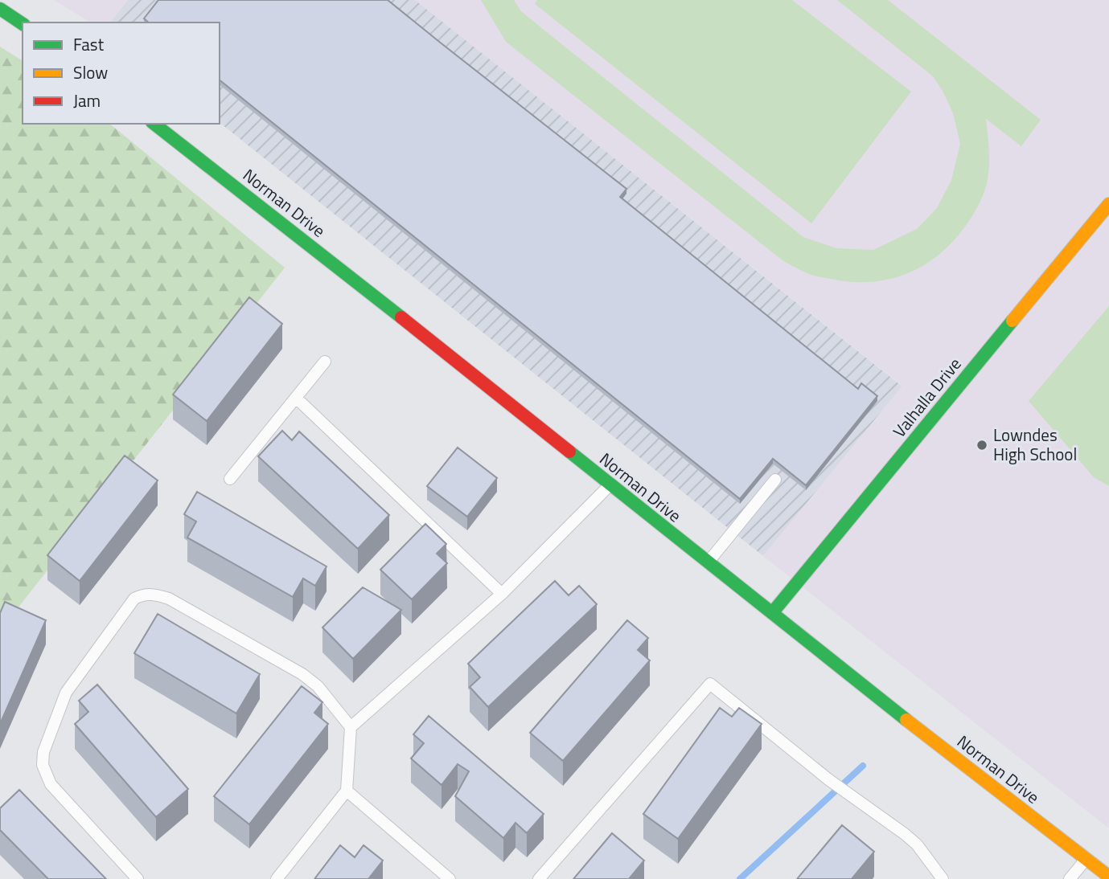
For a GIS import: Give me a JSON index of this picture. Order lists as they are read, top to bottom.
{
  "streets": {
    "street": ["Norman Drive", "Valhalla Drive"]
  },
  "crossings": [
    ["Norman Drive", "Valhalla Drive"]
  ],
  "places": ["Lowndes High School"],
  "legend": ["Fast", "Slow", "Jam"]
}
